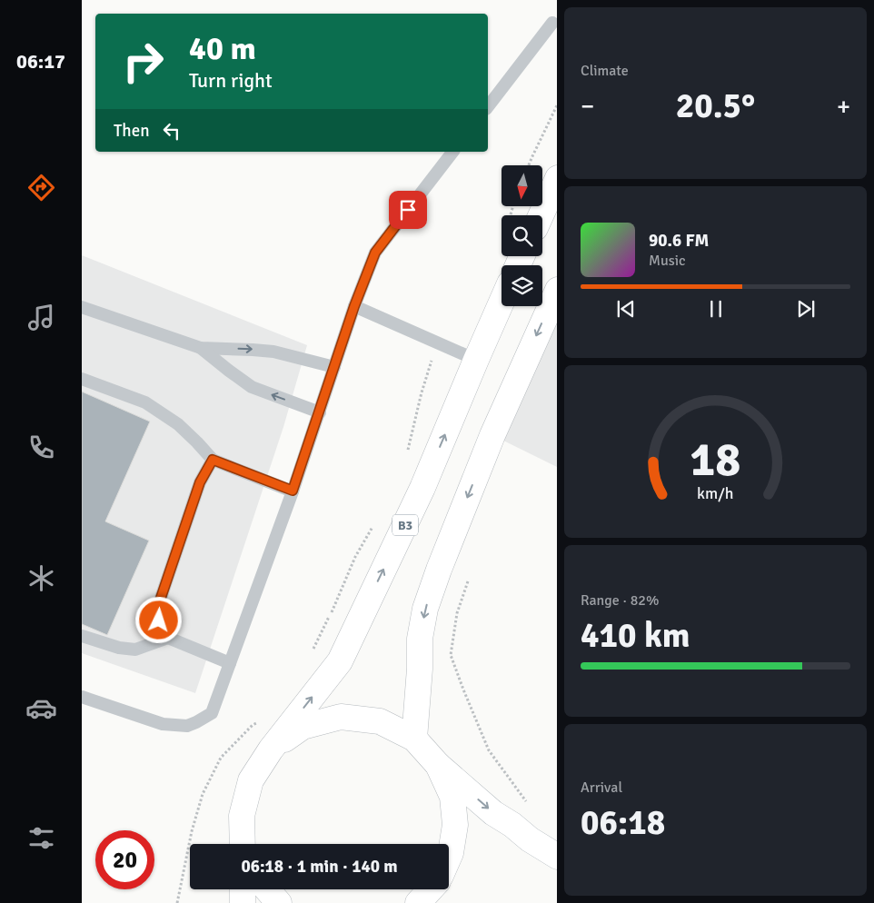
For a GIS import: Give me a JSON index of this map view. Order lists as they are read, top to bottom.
{
  "streets": {
    "main road": ["B3"]
  },
  "north": "bottom",
  "page": {
    "tabs": "06:17",
    "tile": [
      "Climate",
      ["Range · 82%", "410 km"],
      ["Arrival", "06:18"]
    ],
    "turn": ["40 m", "Turn right"],
    "heat": ["−", "20.5°", "+"],
    "then": "Then",
    "song": ["90.6 FM", "Music"],
    "limit": "20",
    "trip": "06:18 · 1 min · 140 m",
    "gauge": ["18", "km/h"]
  }
}
